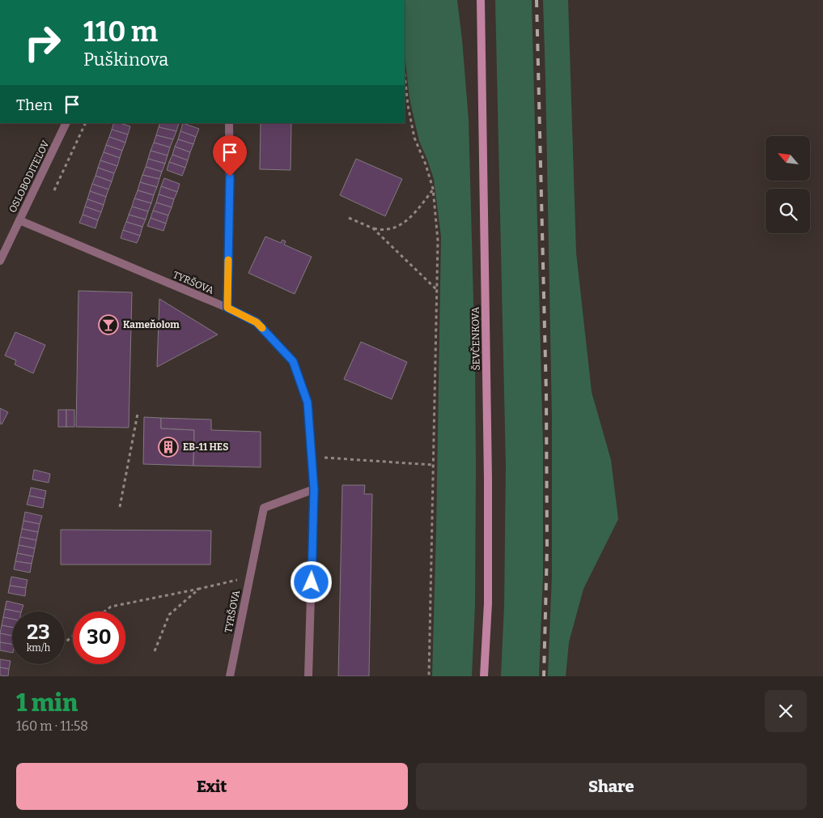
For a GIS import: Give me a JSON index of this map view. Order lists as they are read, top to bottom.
{
  "streets": {
    "main road": ["ŠEVČENKOVA"],
    "street": ["OSLOBODITEĽOV", "TYRŠOVA"]
  },
  "crossings": [
    ["OSLOBODITEĽOV", "TYRŠOVA"]
  ],
  "places": {
    "bar": ["Kameňolom"],
    "building": ["EB-11 HES"]
  },
  "north": "top left",
  "page": {
    "turn": ["110 m", "Puškinova"],
    "then": "Then",
    "speed": "23 km/h",
    "limit": "30",
    "heading": ["1 min", "160 m · 11:58"],
    "buttons": ["Exit", "Share"]
  }
}
